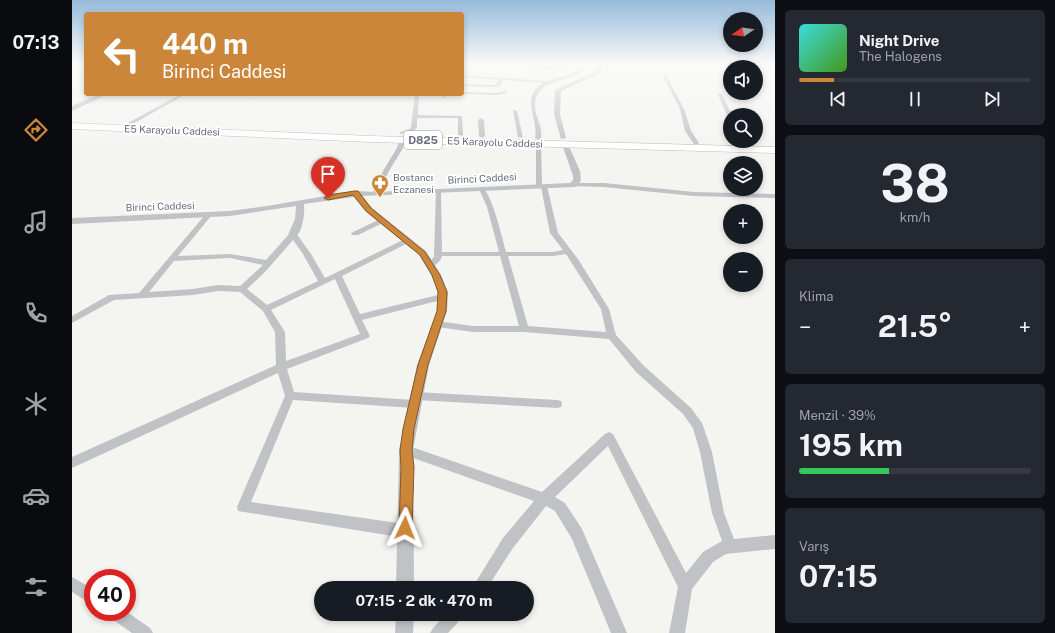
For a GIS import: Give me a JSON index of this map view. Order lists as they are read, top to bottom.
{
  "streets": {
    "highway": ["E5 Karayolu Caddesi", "D825"],
    "street": ["Birinci Caddesi"]
  },
  "places": {
    "pharmacy": ["Bostancı Eczanesi"]
  },
  "north": "left",
  "page": {
    "tabs": "07:13",
    "map_buttons": ["+", "−"],
    "turn": ["440 m", "Birinci Caddesi"],
    "song": ["Night Drive", "The Halogens"],
    "tile": [
      ["38", "km/h"],
      "Klima",
      ["Menzil · 39%", "195 km"],
      ["Varış", "07:15"]
    ],
    "heat": ["−", "21.5°", "+"],
    "limit": "40",
    "trip": "07:15 · 2 dk · 470 m"
  }
}
